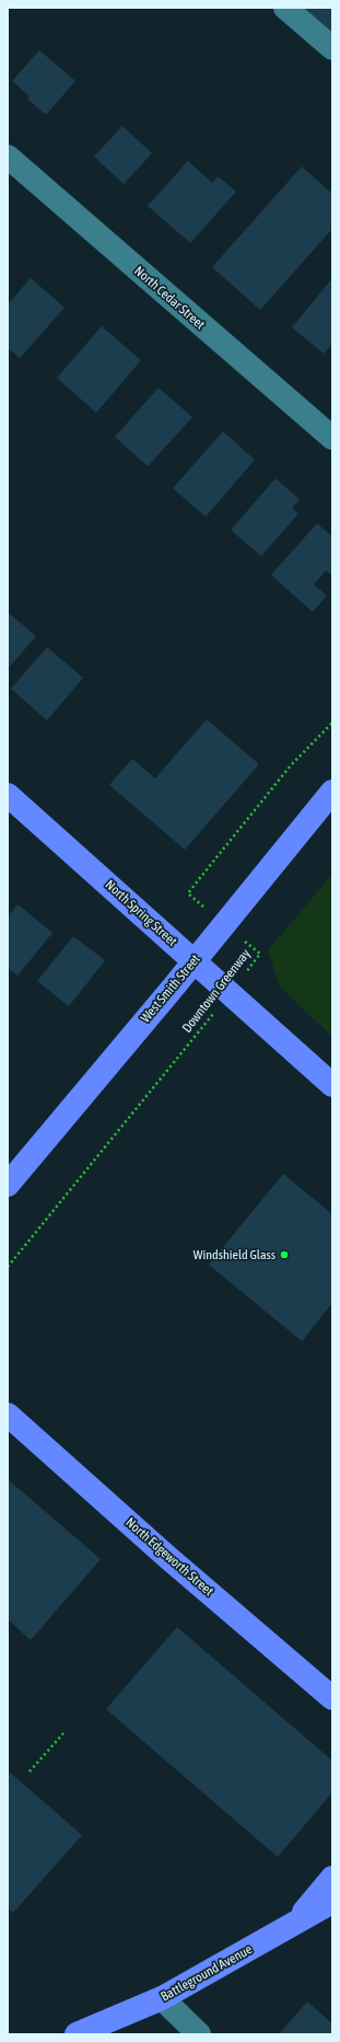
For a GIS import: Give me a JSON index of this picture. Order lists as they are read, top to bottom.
{
  "streets": {
    "main road": [
      "North Spring Street",
      "West Smith Street",
      "North Edgeworth Street",
      "Battleground Avenue"
    ],
    "street": ["North Cedar Street"],
    "path": ["Downtown Greenway"]
  },
  "crossings": [
    ["North Spring Street", "West Smith Street"],
    ["North Spring Street", "Downtown Greenway"],
    ["West Smith Street", "Downtown Greenway"]
  ],
  "places": ["Windshield Glass"]
}
